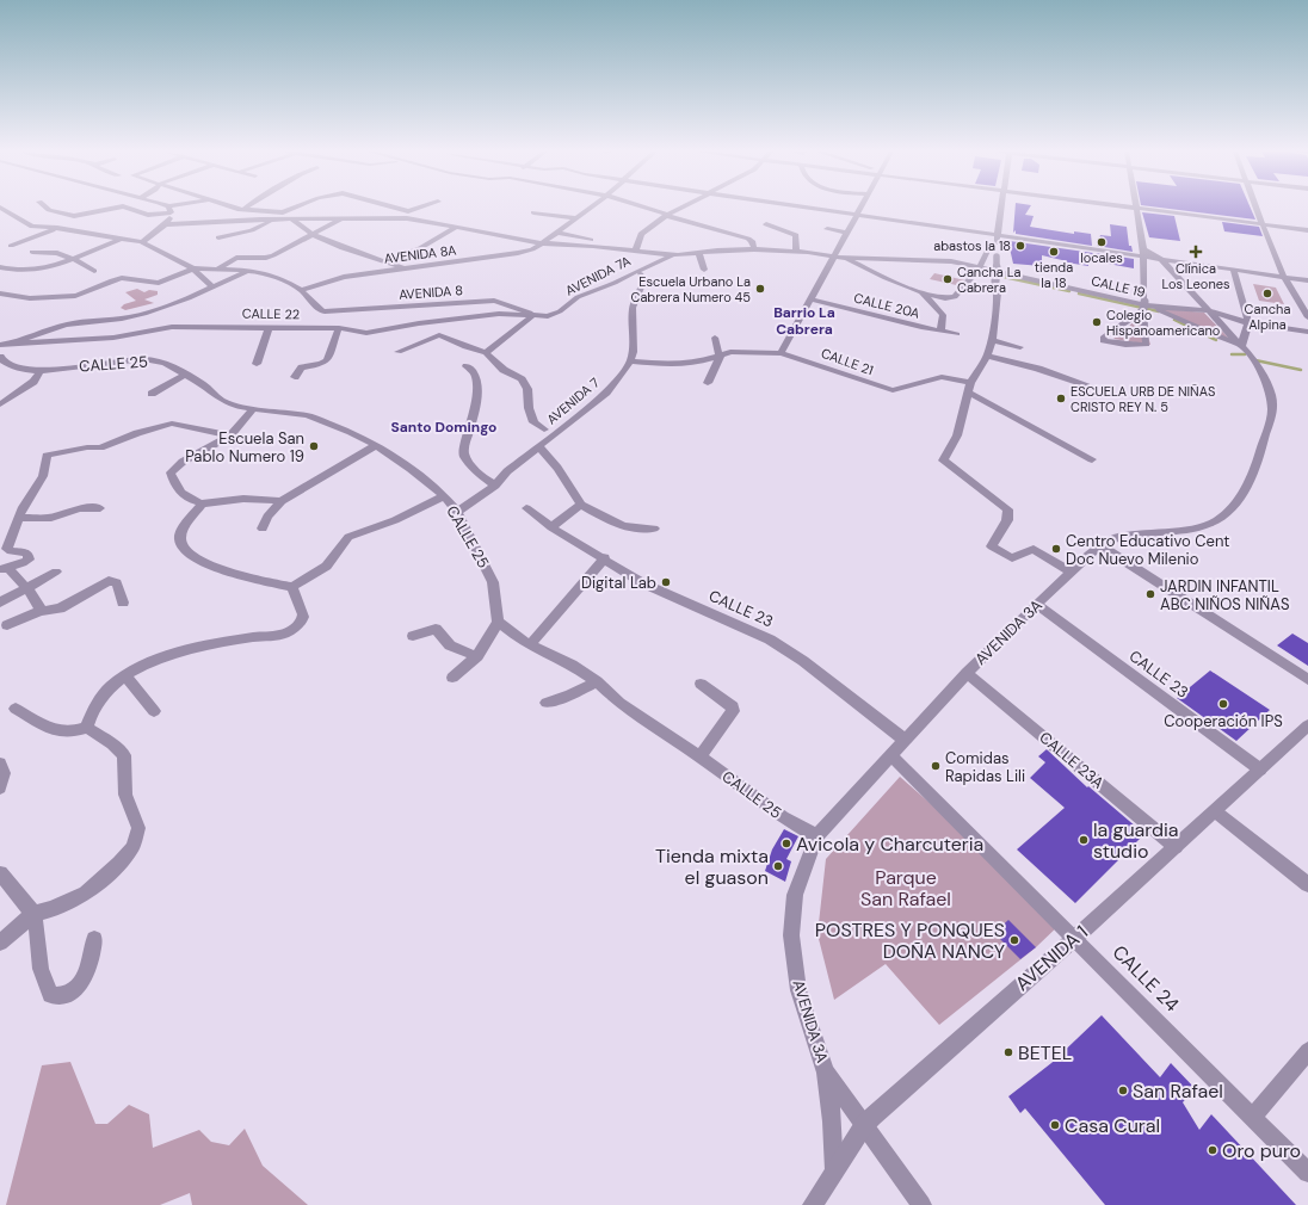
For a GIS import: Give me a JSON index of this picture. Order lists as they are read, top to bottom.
{
  "streets": {
    "street": [
      "AVENIDA 8A",
      "AVENIDA 7A",
      "CALLE 19",
      "AVENIDA 8",
      "CALLE 20A",
      "CALLE 22",
      "CALLE 21",
      "CALLE 25",
      "AVENIDA 7",
      "CALLE 23",
      "AVENIDA 3A",
      "CALLE 23A",
      "AVENIDA 1",
      "CALLE 24"
    ]
  },
  "crossings": [
    ["AVENIDA 8A", "AVENIDA 8"],
    ["AVENIDA 7A", "AVENIDA 8"],
    ["AVENIDA 7A", "CALLE 22"],
    ["CALLE 19", "AVENIDA 3A"],
    ["AVENIDA 8", "CALLE 22"],
    ["CALLE 21", "AVENIDA 7"],
    ["CALLE 25", "AVENIDA 7"],
    ["CALLE 25", "AVENIDA 3A"],
    ["CALLE 23", "AVENIDA 3A"],
    ["CALLE 23", "AVENIDA 1"],
    ["AVENIDA 3A", "CALLE 23A"],
    ["AVENIDA 3A", "AVENIDA 1"],
    ["AVENIDA 3A", "CALLE 24"],
    ["CALLE 23A", "AVENIDA 1"],
    ["AVENIDA 1", "CALLE 24"]
  ],
  "districts": ["Barrio La Cabrera", "Santo Domingo"],
  "parks": ["Parque San Rafael"],
  "places": {
    "other": [
      "locales",
      "abastos la 18",
      "tienda la 18",
      "Cancha La Cabrera",
      "Escuela Urbano La Cabrera Numero 45",
      "Cancha Alpina",
      "Colegio Hispanoamericano",
      "ESCUELA URB DE NIÑAS CRISTO REY N. 5",
      "Escuela San Pablo Numero 19",
      "Centro Educativo Cent Doc Nuevo Milenio",
      "Digital Lab",
      "JARDIN INFANTIL ABC NIÑOS NIÑAS",
      "Cooperación IPS",
      "Comidas Rapidas Lili",
      "la guardia studio",
      "Avicola y Charcuteria",
      "Tienda mixta el guason",
      "POSTRES Y PONQUES DOÑA NANCY",
      "BETEL",
      "San Rafael",
      "Casa Cural",
      "Oro puro"
    ],
    "health": ["Clínica Los Leones"]
  }
}
